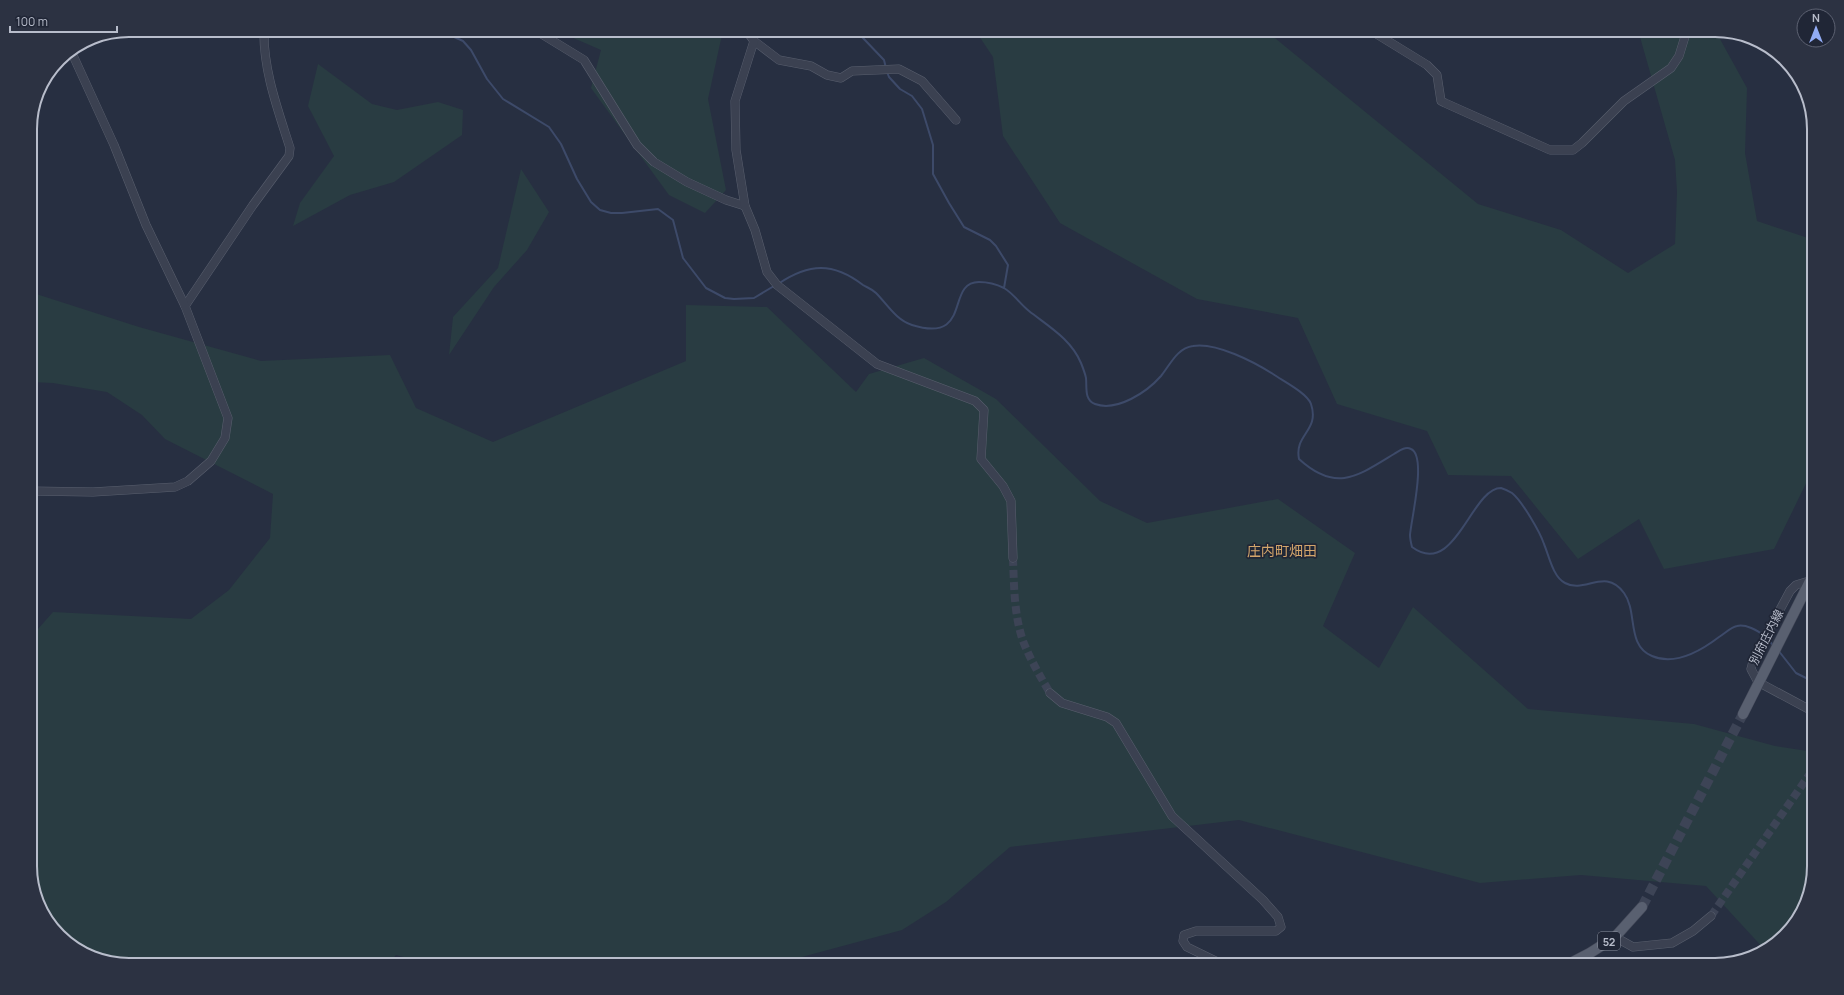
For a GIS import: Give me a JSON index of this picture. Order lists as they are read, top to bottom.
{
  "streets": {
    "main road": ["別府庄内線", "52"]
  },
  "districts": ["庄内町畑田"],
  "scale_bar": "100 m",
  "north": "top"
}
